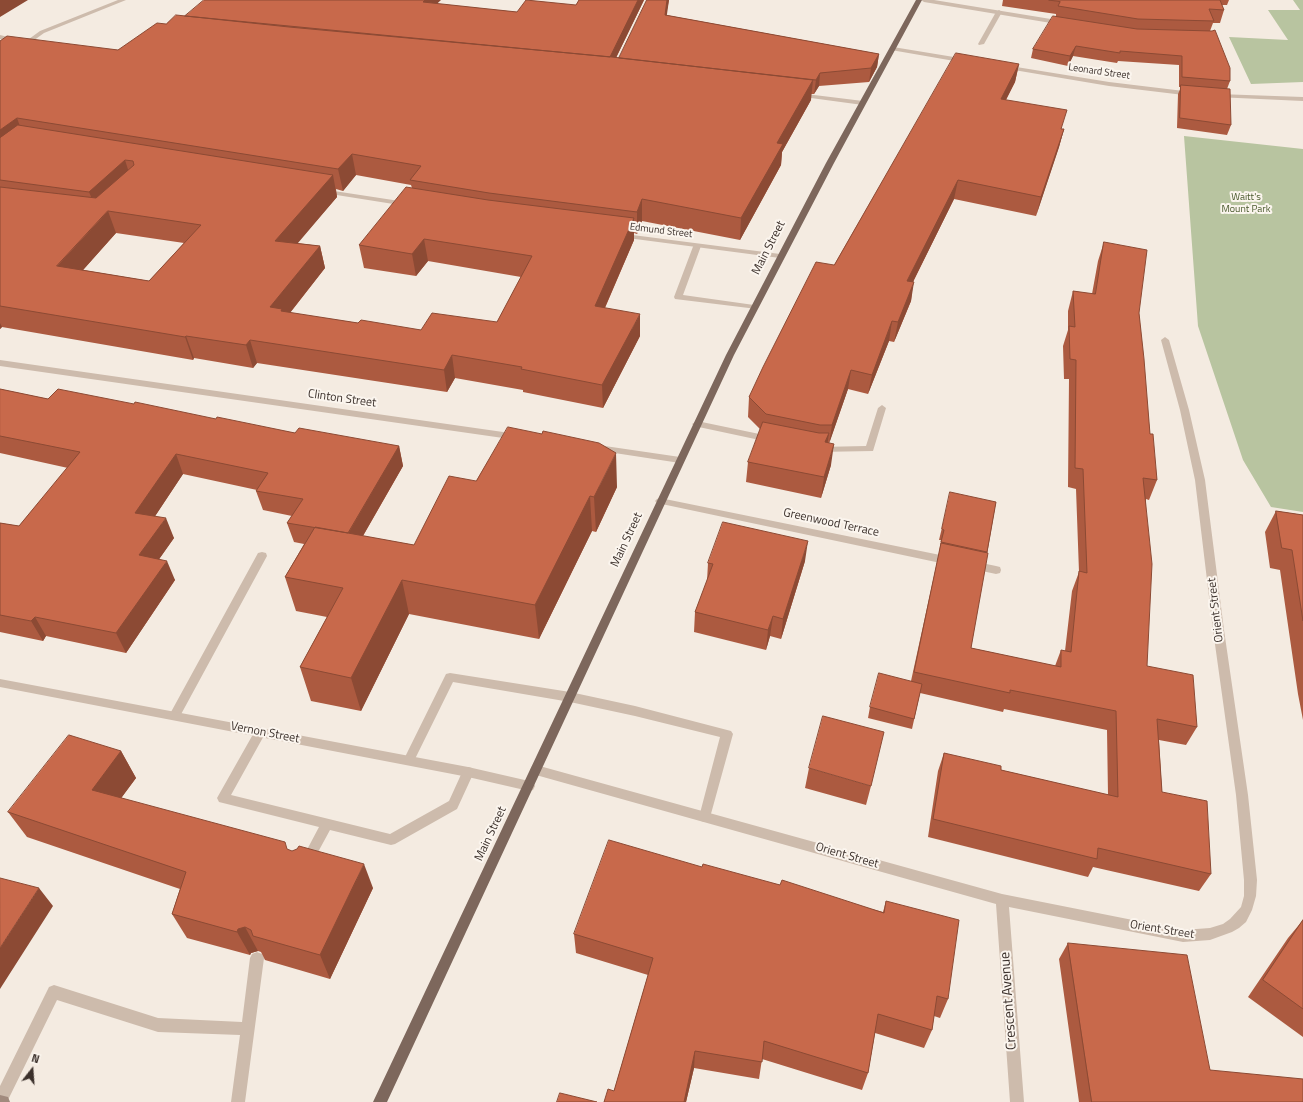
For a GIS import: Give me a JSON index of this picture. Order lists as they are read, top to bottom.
{
  "streets": {
    "main road": ["Main Street"],
    "street": [
      "Leonard Street",
      "Edmund Street",
      "Clinton Street",
      "Greenwood Terrace",
      "Orient Street",
      "Vernon Street",
      "Crescent Avenue"
    ]
  },
  "crossings": [
    ["Edmund Street", "Main Street"],
    ["Main Street", "Greenwood Terrace"],
    ["Main Street", "Orient Street"],
    ["Main Street", "Vernon Street"],
    ["Orient Street", "Crescent Avenue"]
  ],
  "parks": ["Waitt's Mount Park"],
  "north": "top"
}
